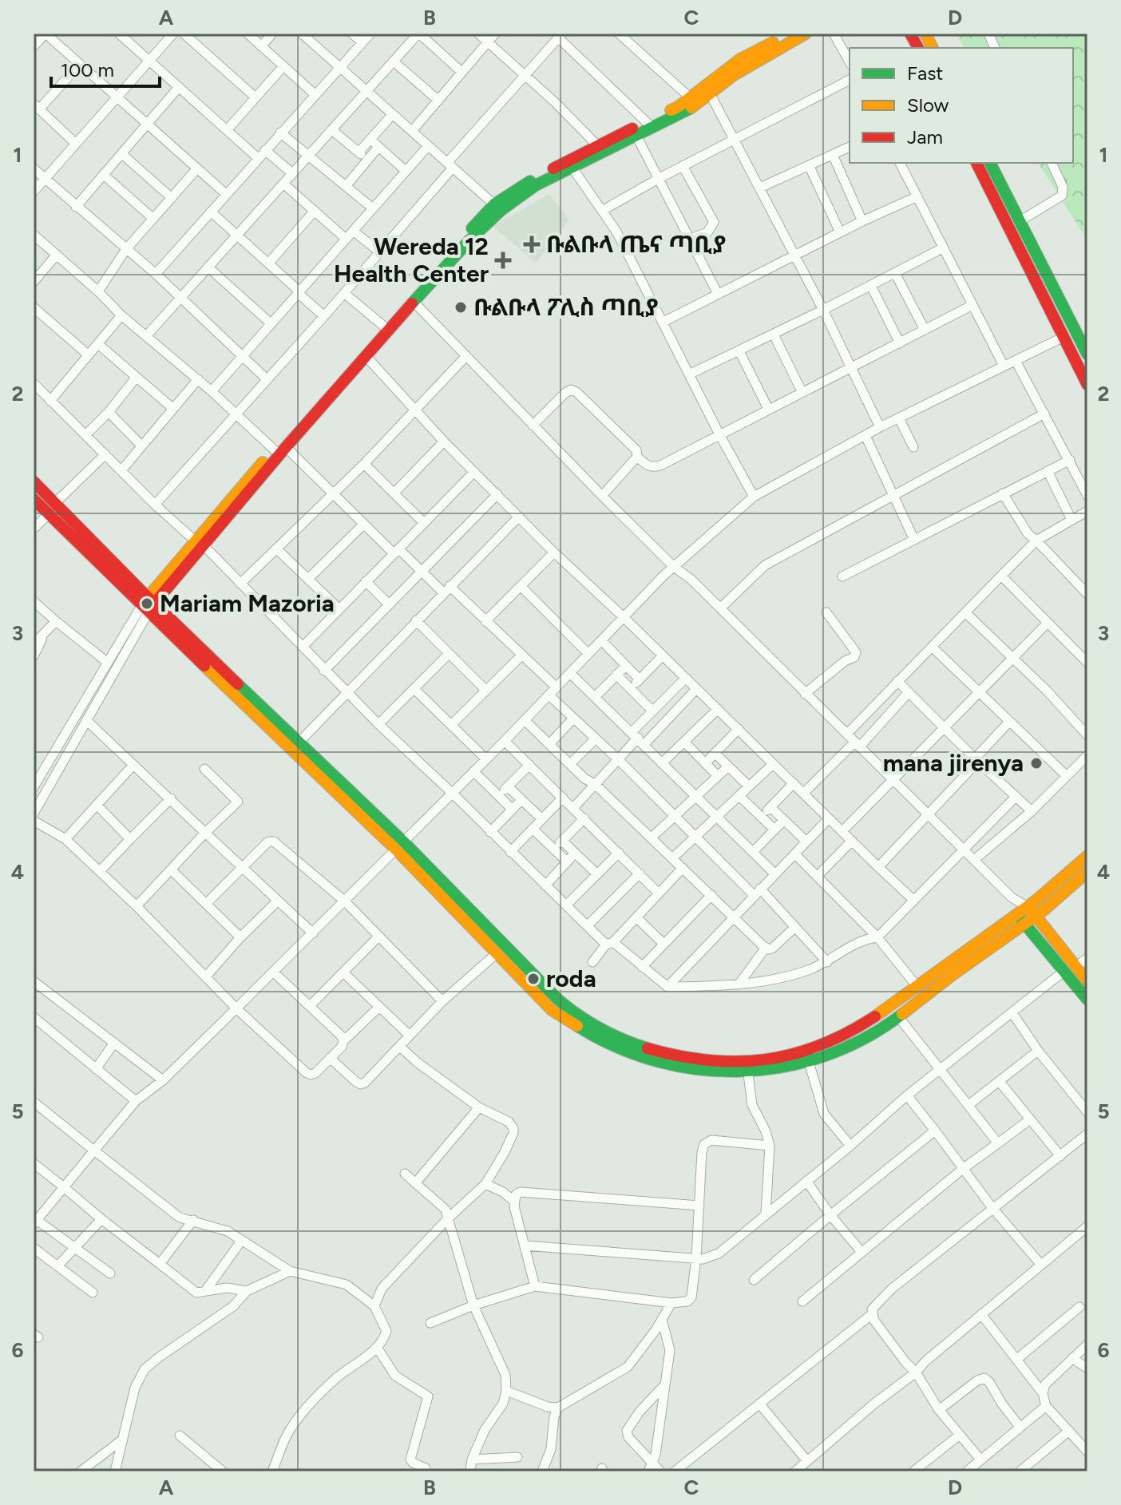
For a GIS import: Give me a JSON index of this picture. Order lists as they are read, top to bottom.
{
  "places": {
    "health": ["ቡልቡላ ጤና ጣቢያ", "Wereda 12 Health Center"],
    "other": [
      "ቡልቡላ ፖሊስ ጣቢያ",
      "Mariam Mazoria",
      "mana jirenya",
      "roda"
    ]
  },
  "legend": ["Fast", "Slow", "Jam"],
  "scale_bar": "100 m",
  "grid": {
    "columns": [
      "A",
      "B",
      "C",
      "D"
    ],
    "rows": [
      "1",
      "2",
      "3",
      "4",
      "5",
      "6"
    ]
  }
}
